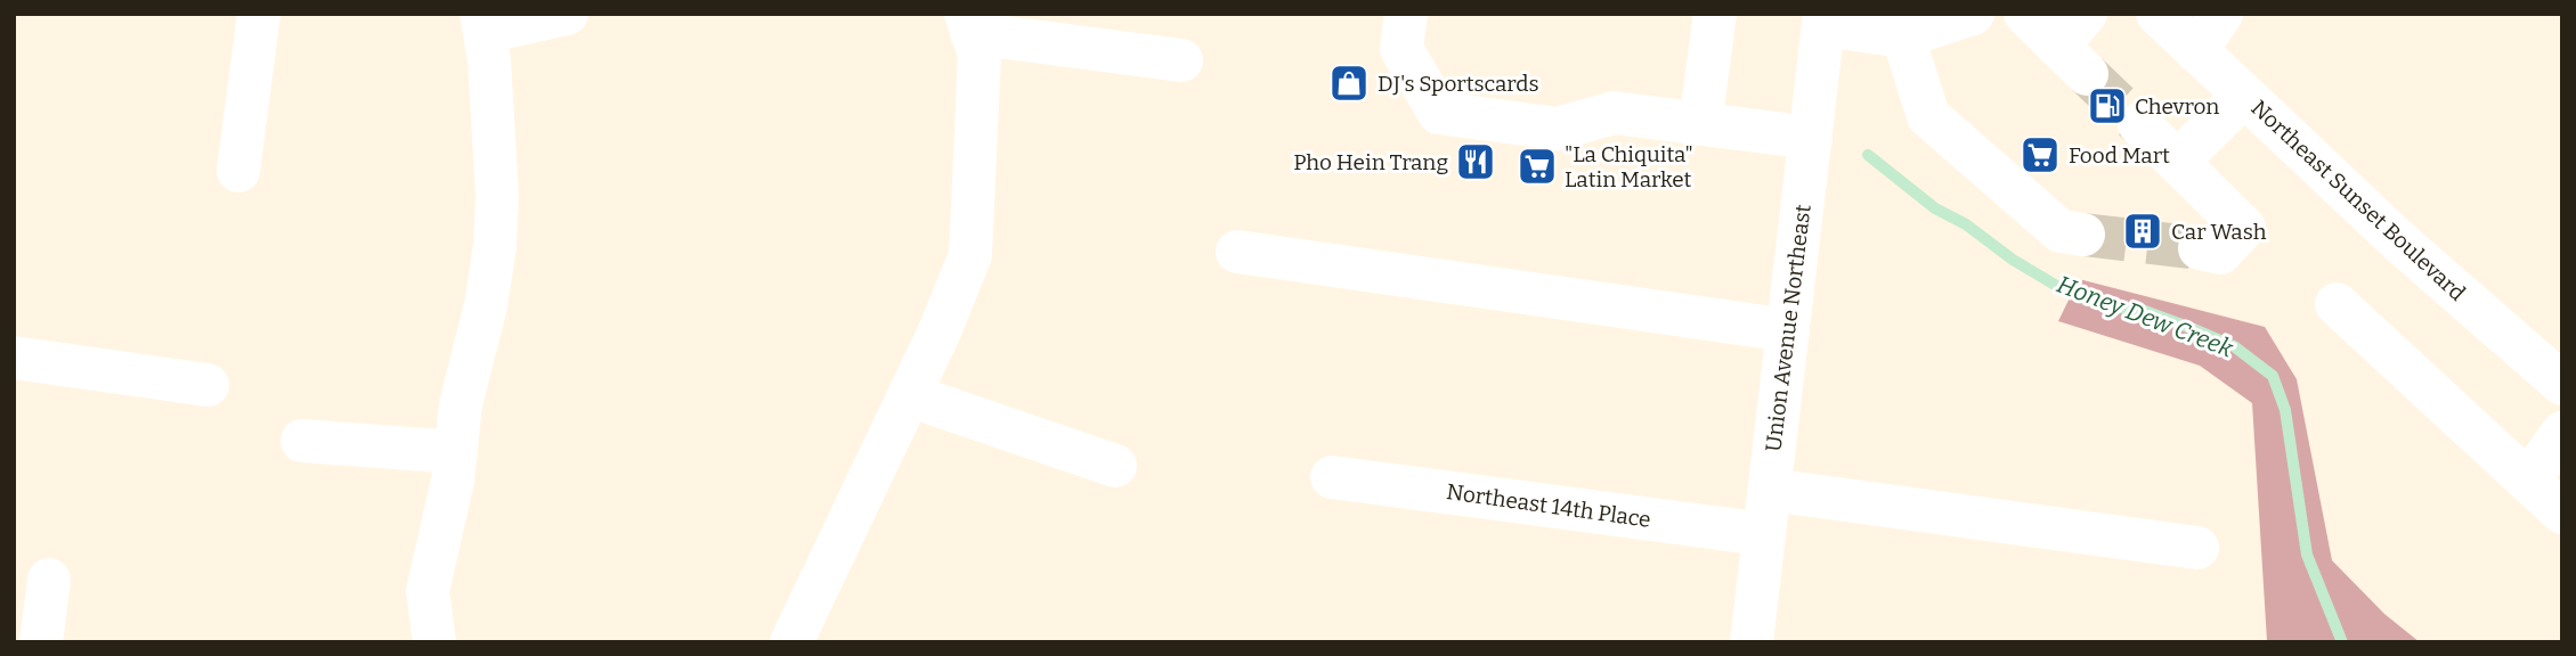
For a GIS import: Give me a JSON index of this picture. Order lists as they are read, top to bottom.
{
  "streets": {
    "street": ["Northeast Sunset Boulevard", "Union Avenue Northeast", "Northeast 14th Place"]
  },
  "crossings": [
    ["Union Avenue Northeast", "Northeast 14th Place"]
  ],
  "water": ["Honey Dew Creek"],
  "places": {
    "shop": ["DJ's Sportscards"],
    "fuel station": ["Chevron"],
    "supermarket": ["Food Mart", "\"La Chiquita\" Latin Market"],
    "restaurant": ["Pho Hein Trang"],
    "building": ["Car Wash"]
  }
}
